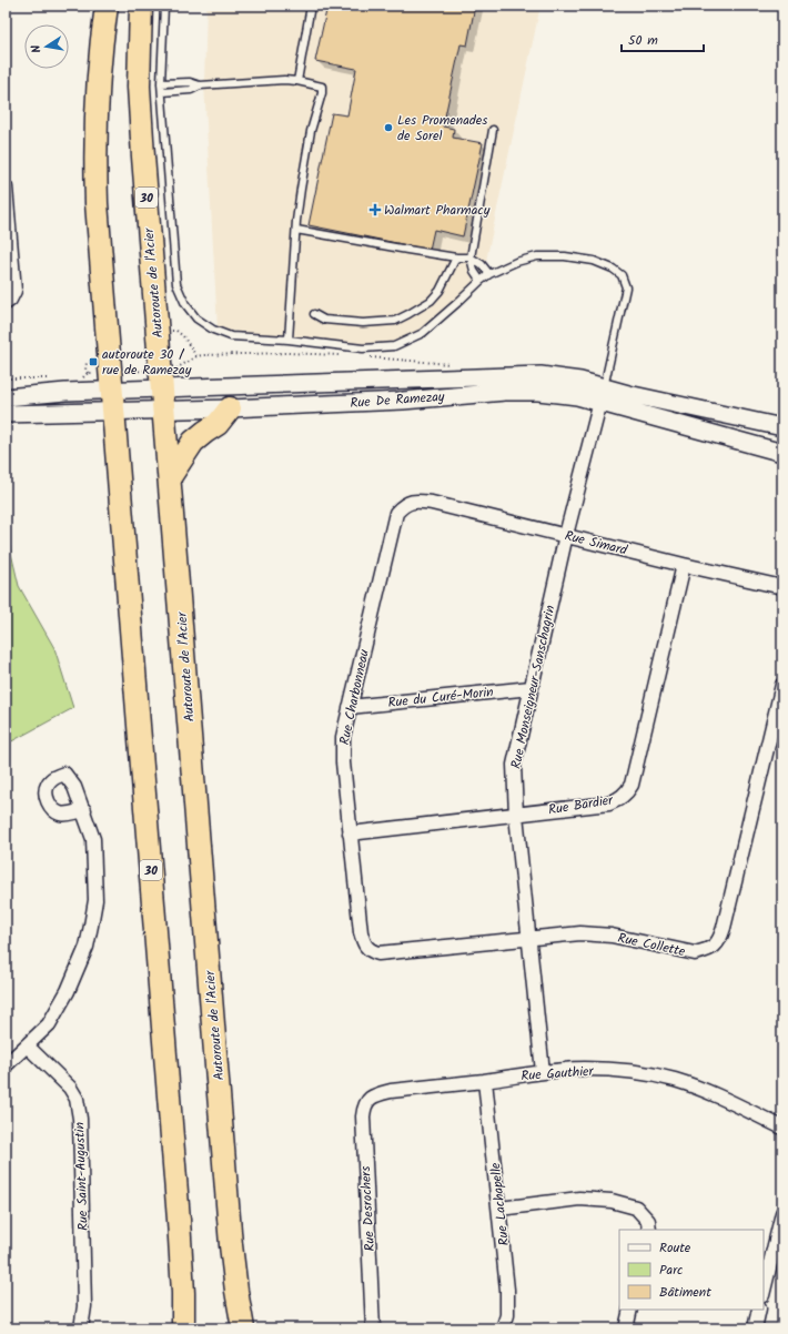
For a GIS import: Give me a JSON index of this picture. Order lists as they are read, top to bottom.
{
  "streets": {
    "highway": ["30", "Autoroute de l'Acier"],
    "street": [
      "Rue De Ramezay",
      "Rue Simard",
      "Rue Monseigneur-Sanschagrin",
      "Rue Charbonneau",
      "Rue du Curé-Morin",
      "Rue Bardier",
      "Rue Collette",
      "Rue Gauthier",
      "Rue Saint-Augustin",
      "Rue Lachapelle",
      "Rue Desrochers"
    ]
  },
  "crossings": [
    ["30", "Rue De Ramezay"],
    ["Autoroute de l'Acier", "Rue De Ramezay"],
    ["Rue De Ramezay", "Rue Monseigneur-Sanschagrin"],
    ["Rue Simard", "Rue Monseigneur-Sanschagrin"],
    ["Rue Simard", "Rue Charbonneau"],
    ["Rue Simard", "Rue Bardier"],
    ["Rue Monseigneur-Sanschagrin", "Rue du Curé-Morin"],
    ["Rue Monseigneur-Sanschagrin", "Rue Bardier"],
    ["Rue Monseigneur-Sanschagrin", "Rue Collette"],
    ["Rue Monseigneur-Sanschagrin", "Rue Gauthier"],
    ["Rue Charbonneau", "Rue du Curé-Morin"],
    ["Rue Charbonneau", "Rue Bardier"],
    ["Rue Charbonneau", "Rue Collette"],
    ["Rue Gauthier", "Rue Lachapelle"],
    ["Rue Gauthier", "Rue Desrochers"]
  ],
  "places": {
    "other": ["Les Promenades de Sorel"],
    "health": ["Walmart Pharmacy"],
    "transit": ["autoroute 30 / rue de Ramezay"]
  },
  "legend": ["Route", "Parc", "Bâtiment"],
  "scale_bar": "50 m",
  "north": "left"
}
